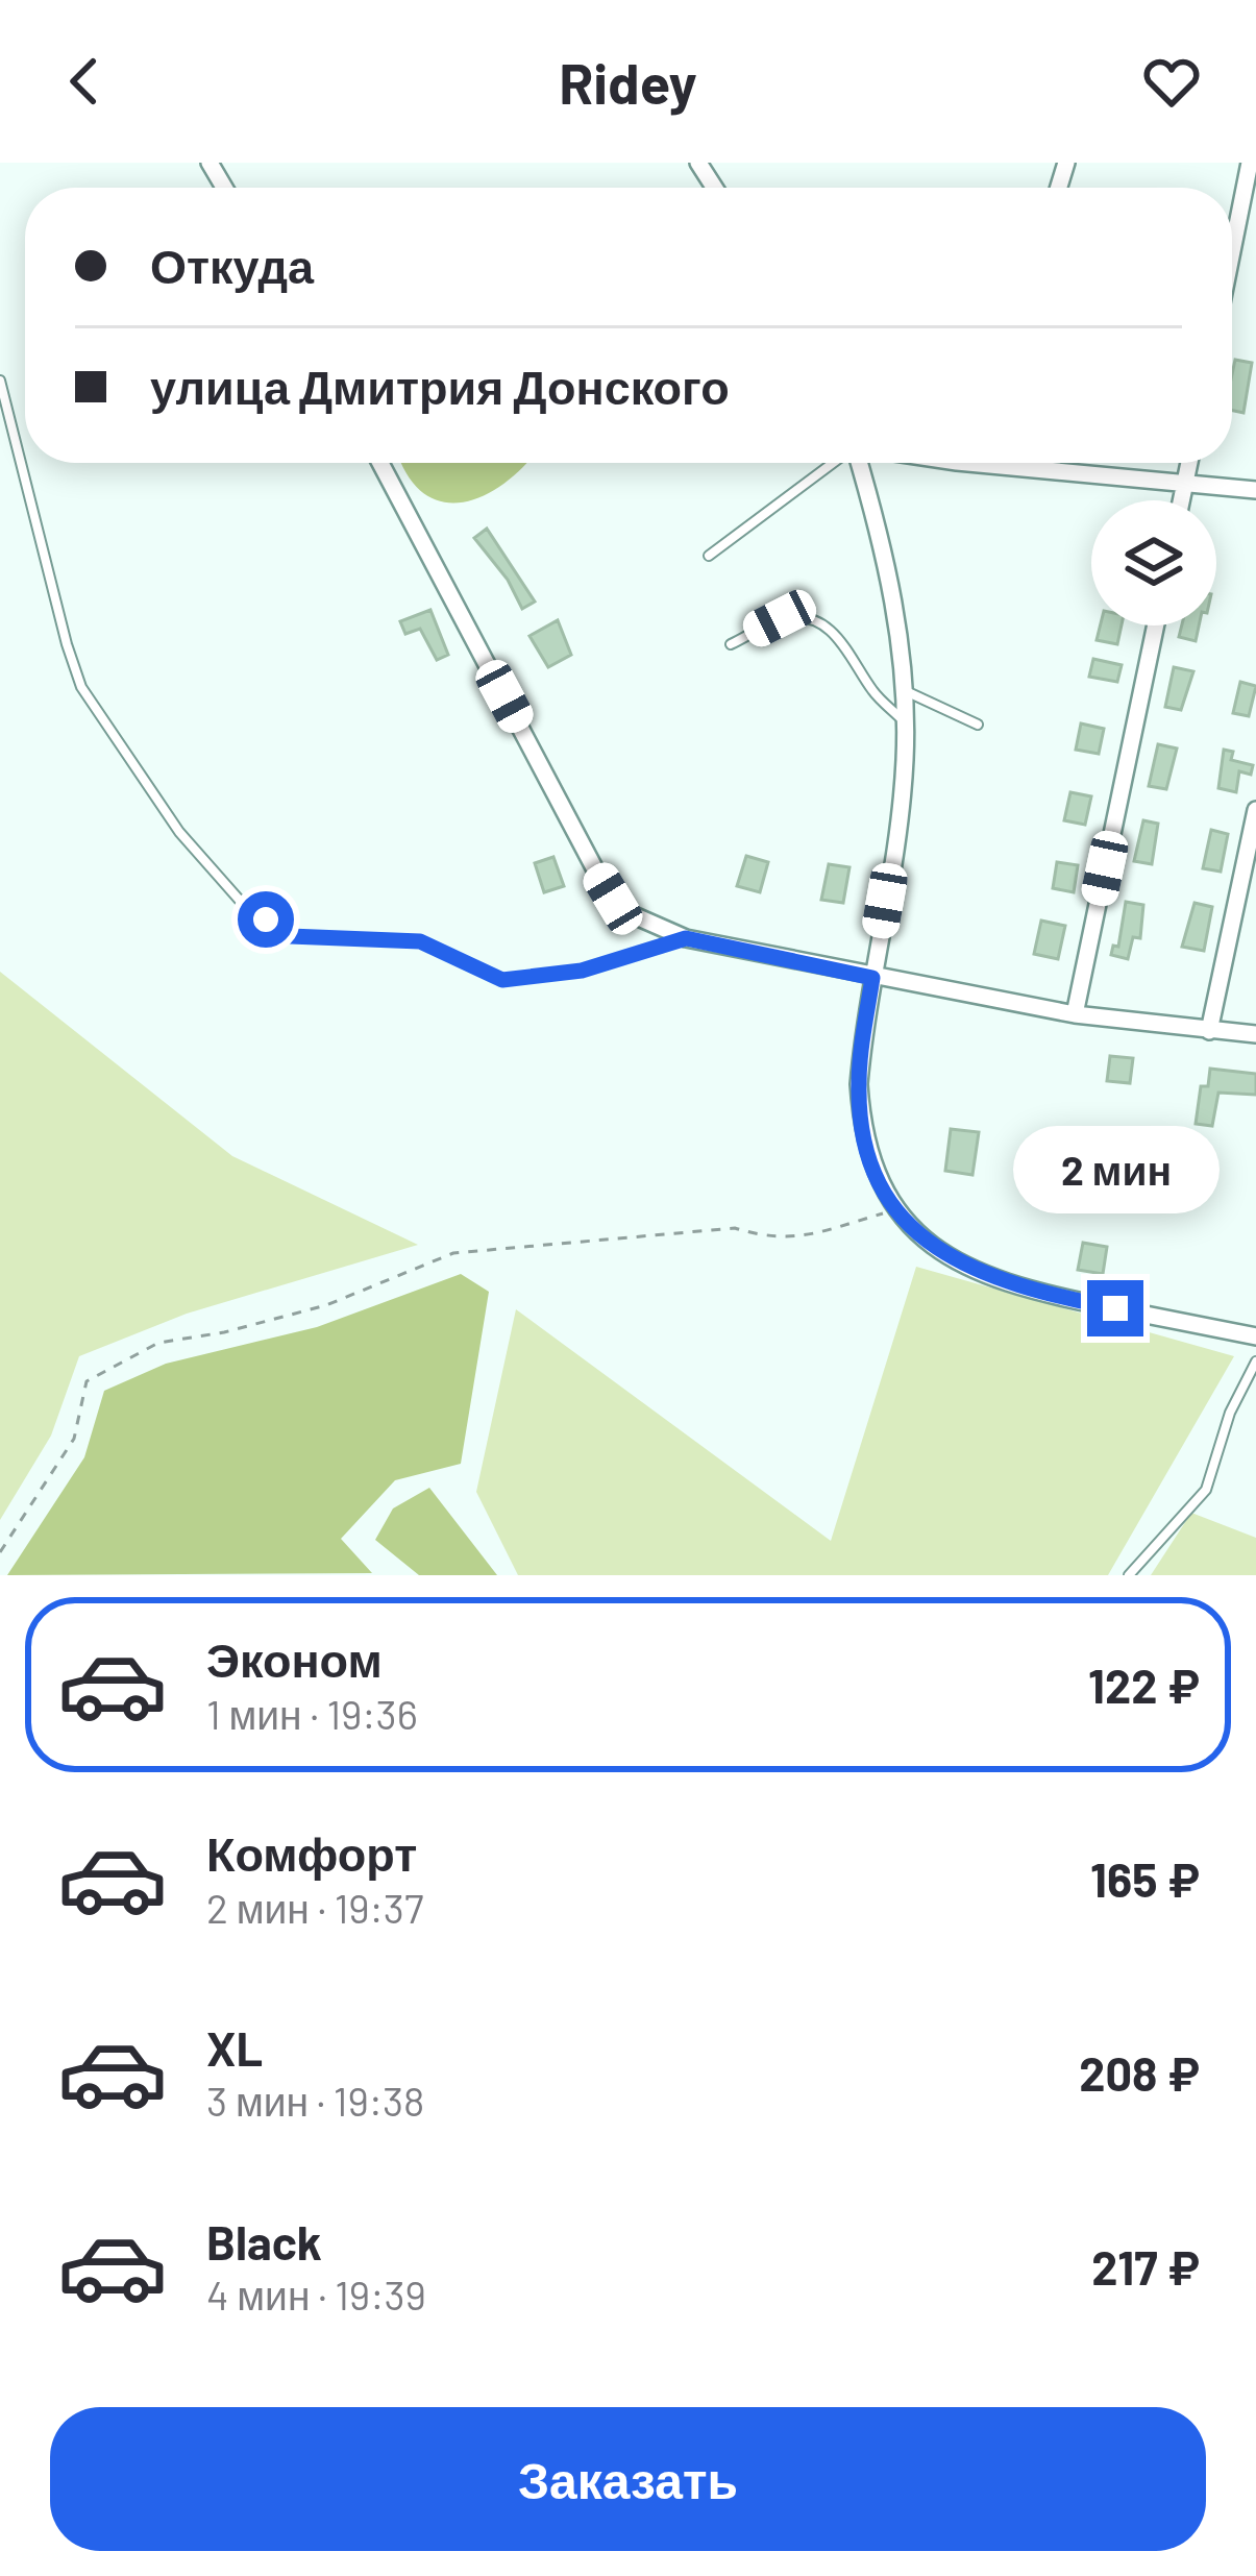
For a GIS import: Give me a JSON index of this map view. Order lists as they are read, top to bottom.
{
  "page": {
    "header": "Ridey",
    "banner": ["Откуда", "улица Дмитрия Донского"],
    "bubble": "2 мин",
    "list": [
      {
        "name": "Эконом",
        "note": "1 мин · 19:36",
        "value": "122 ₽"
      },
      {
        "name": "Комфорт",
        "note": "2 мин · 19:37",
        "value": "165 ₽"
      },
      {
        "name": "XL",
        "note": "3 мин · 19:38",
        "value": "208 ₽"
      },
      {
        "name": "Black",
        "note": "4 мин · 19:39",
        "value": "217 ₽"
      }
    ],
    "buttons": "Заказать"
  }
}
